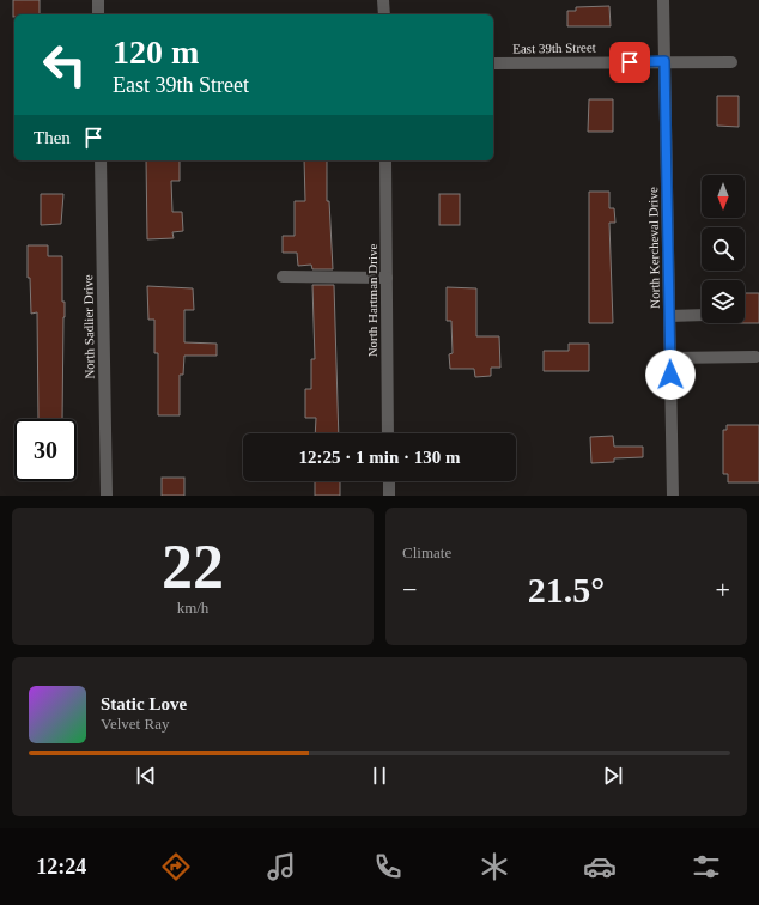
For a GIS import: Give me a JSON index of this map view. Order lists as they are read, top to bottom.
{
  "streets": {
    "street": [
      "East 39th Street",
      "North Kercheval Drive",
      "North Hartman Drive",
      "North Sadlier Drive"
    ]
  },
  "crossings": [
    ["East 39th Street", "North Kercheval Drive"]
  ],
  "north": "bottom",
  "page": {
    "turn": ["120 m", "East 39th Street"],
    "then": "Then",
    "limit": "30",
    "trip": "12:25 · 1 min · 130 m",
    "tile": [
      ["22", "km/h"],
      "Climate"
    ],
    "heat": ["−", "21.5°", "+"],
    "song": ["Static Love", "Velvet Ray"],
    "tabs": "12:24"
  }
}
